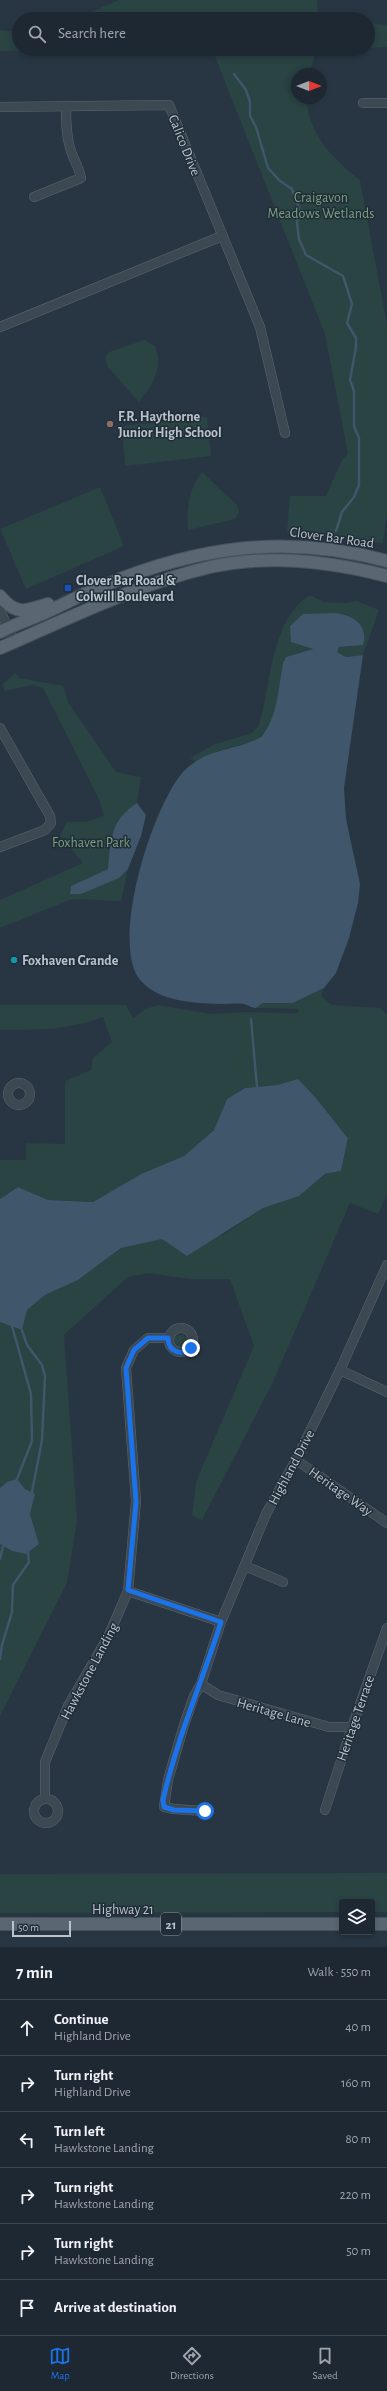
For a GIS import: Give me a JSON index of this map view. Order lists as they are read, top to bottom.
{
  "streets": {
    "main road": ["Clover Bar Road", "Highway 21", "21"],
    "street": [
      "Calico Drive",
      "Highland Drive",
      "Heritage Way",
      "Hawkstone Landing",
      "Heritage Lane",
      "Heritage Terrace"
    ]
  },
  "crossings": [
    ["Highland Drive", "Heritage Way"],
    ["Highland Drive", "Heritage Lane"],
    ["Heritage Lane", "Heritage Terrace"]
  ],
  "parks": ["Craigavon Meadows Wetlands", "Foxhaven Park"],
  "places": {
    "other": ["F.R. Haythorne Junior High School", "Foxhaven Grande"],
    "transit": ["Clover Bar Road & Colwill Boulevard"]
  },
  "scale_bar": "50 m",
  "north": "right",
  "page": {
    "search": "Search here",
    "scale": "50 m",
    "heading": ["7 min", "Walk · 550 m"],
    "list": [
      ["Continue", "Highland Drive", "40 m"],
      ["Turn right", "Highland Drive", "160 m"],
      ["Turn left", "Hawkstone Landing", "80 m"],
      ["Turn right", "Hawkstone Landing", "220 m"],
      ["Turn right", "Hawkstone Landing", "50 m"],
      "Arrive at destination"
    ],
    "nav": ["Map", "Directions", "Saved"]
  }
}
